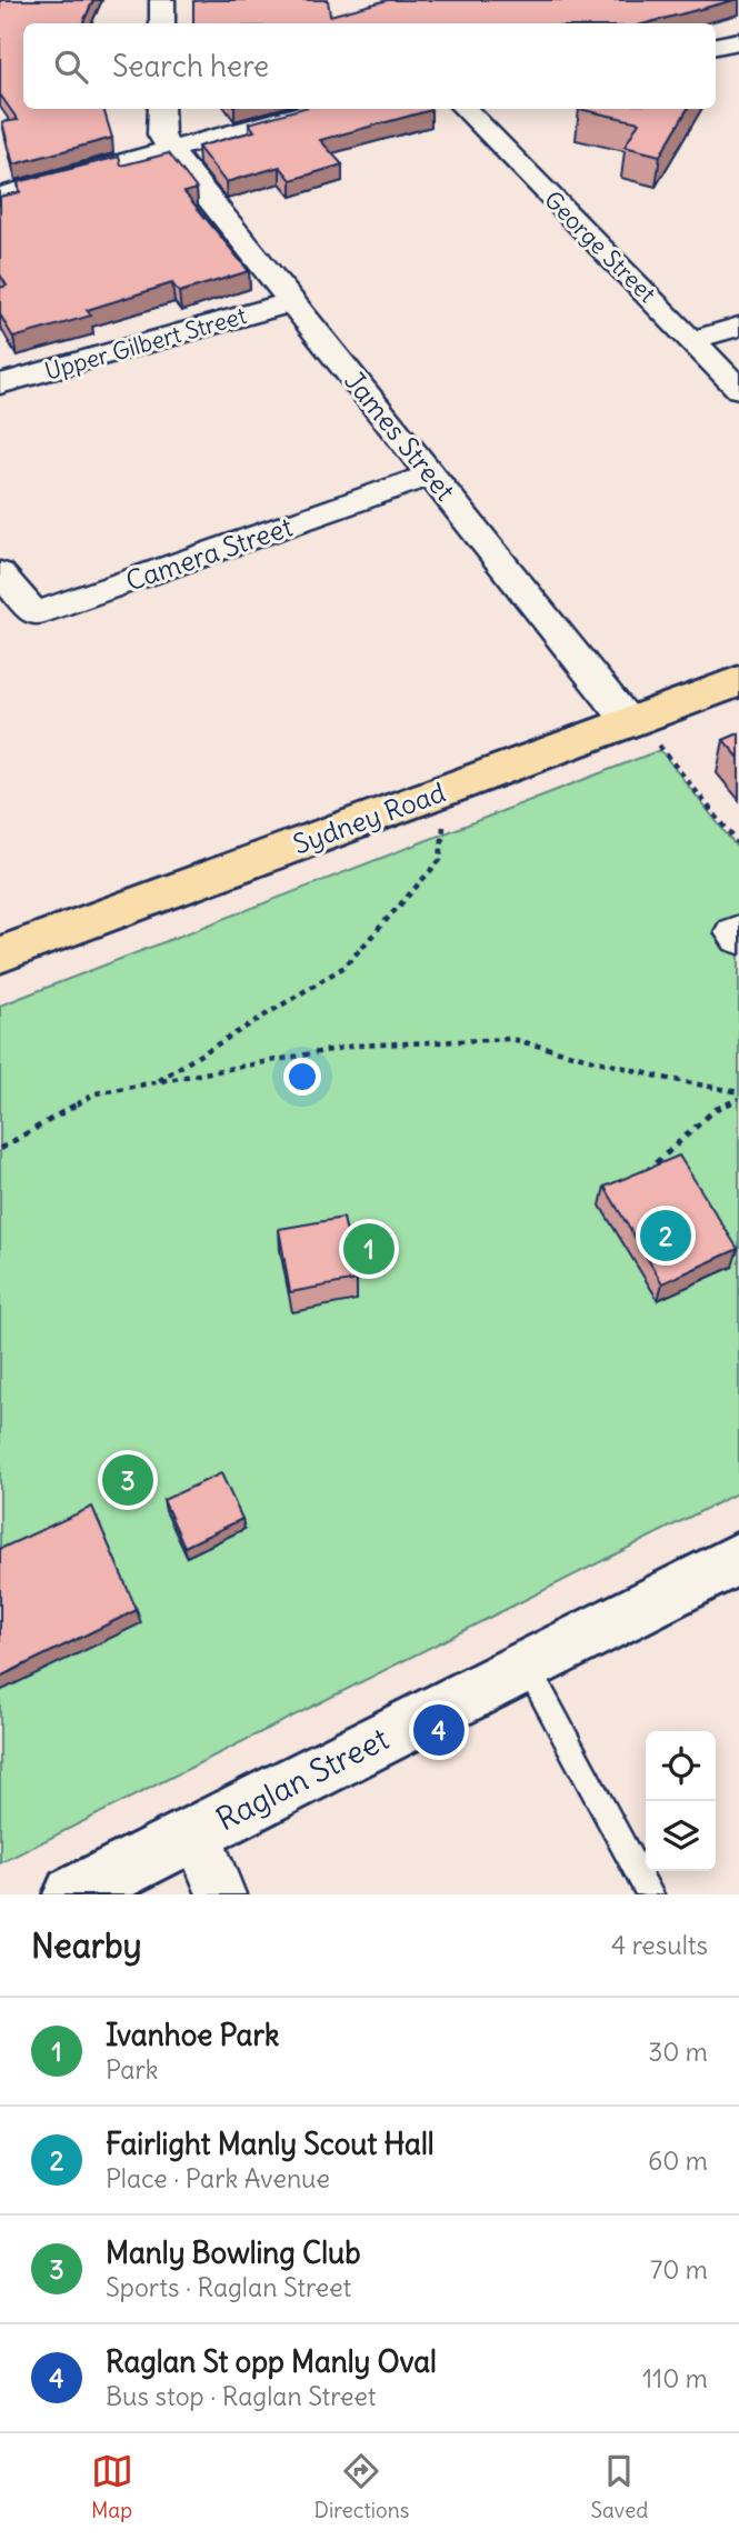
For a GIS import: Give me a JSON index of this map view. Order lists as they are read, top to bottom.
{
  "streets": {
    "main road": ["Sydney Road"],
    "street": [
      "George Street",
      "Upper Gilbert Street",
      "James Street",
      "Camera Street",
      "Raglan Street"
    ]
  },
  "crossings": [
    ["Upper Gilbert Street", "James Street"],
    ["James Street", "Camera Street"],
    ["James Street", "Sydney Road"]
  ],
  "page": {
    "search": "Search here",
    "pins": [
      "2",
      "1",
      "3",
      "4"
    ],
    "heading": ["Nearby", "4 results"],
    "list": [
      {
        "mark": "1",
        "name": "Ivanhoe Park",
        "note": "Park",
        "value": "30 m"
      },
      {
        "mark": "2",
        "name": "Fairlight Manly Scout Hall",
        "note": "Place · Park Avenue",
        "value": "60 m"
      },
      {
        "mark": "3",
        "name": "Manly Bowling Club",
        "note": "Sports · Raglan Street",
        "value": "70 m"
      },
      {
        "mark": "4",
        "name": "Raglan St opp Manly Oval",
        "note": "Bus stop · Raglan Street",
        "value": "110 m"
      }
    ],
    "nav": ["Map", "Directions", "Saved"]
  }
}
